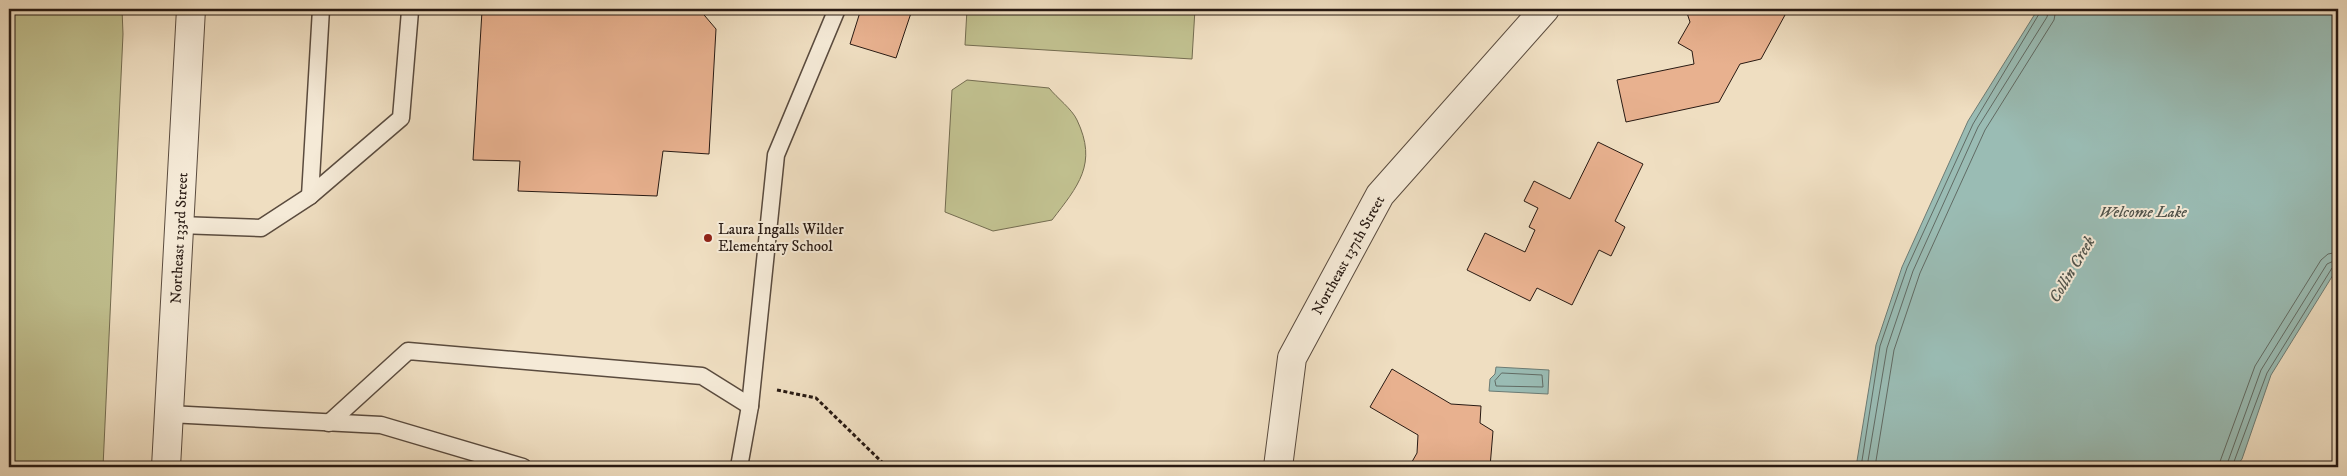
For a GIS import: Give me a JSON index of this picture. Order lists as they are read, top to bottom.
{
  "streets": {
    "street": ["Northeast 133rd Street", "Northeast 137th Street"]
  },
  "water": ["Welcome Lake", "Collin Creek"],
  "places": ["Laura Ingalls Wilder Elementary School"]
}
